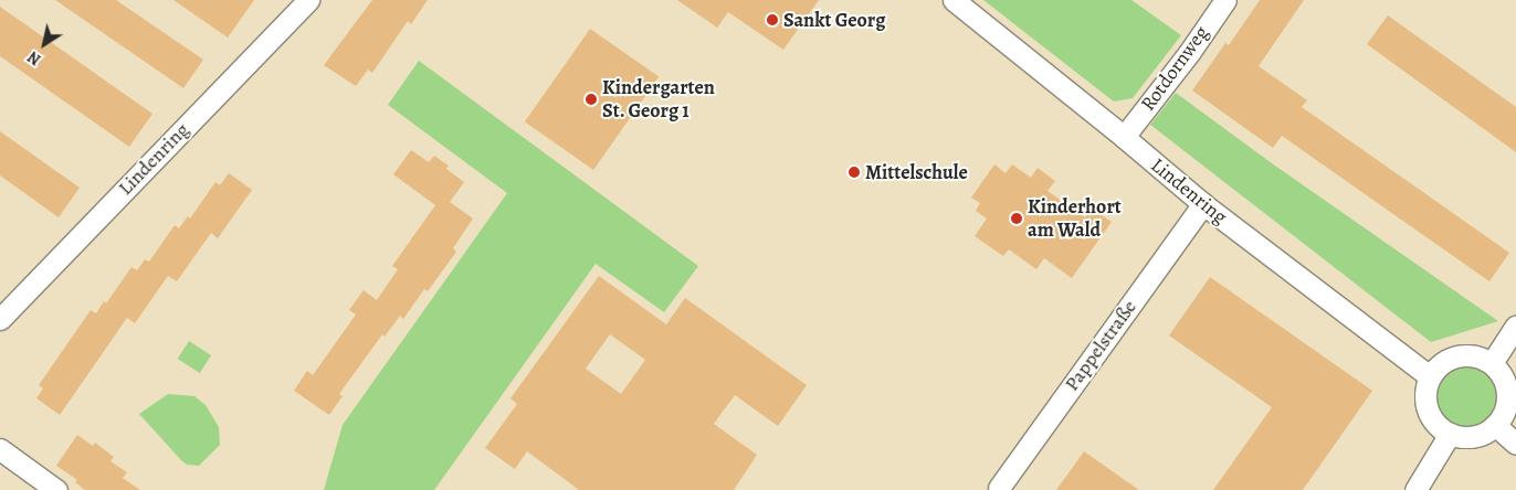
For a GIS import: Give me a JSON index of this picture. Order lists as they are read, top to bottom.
{
  "streets": {
    "street": ["Rotdornweg", "Lindenring", "Pappelstraße"]
  },
  "crossings": [
    ["Rotdornweg", "Lindenring"],
    ["Lindenring", "Pappelstraße"]
  ],
  "places": [
    "Sankt Georg",
    "Kindergarten St. Georg 1",
    "Mittelschule",
    "Kinderhort am Wald"
  ],
  "north": "bottom left"
}
